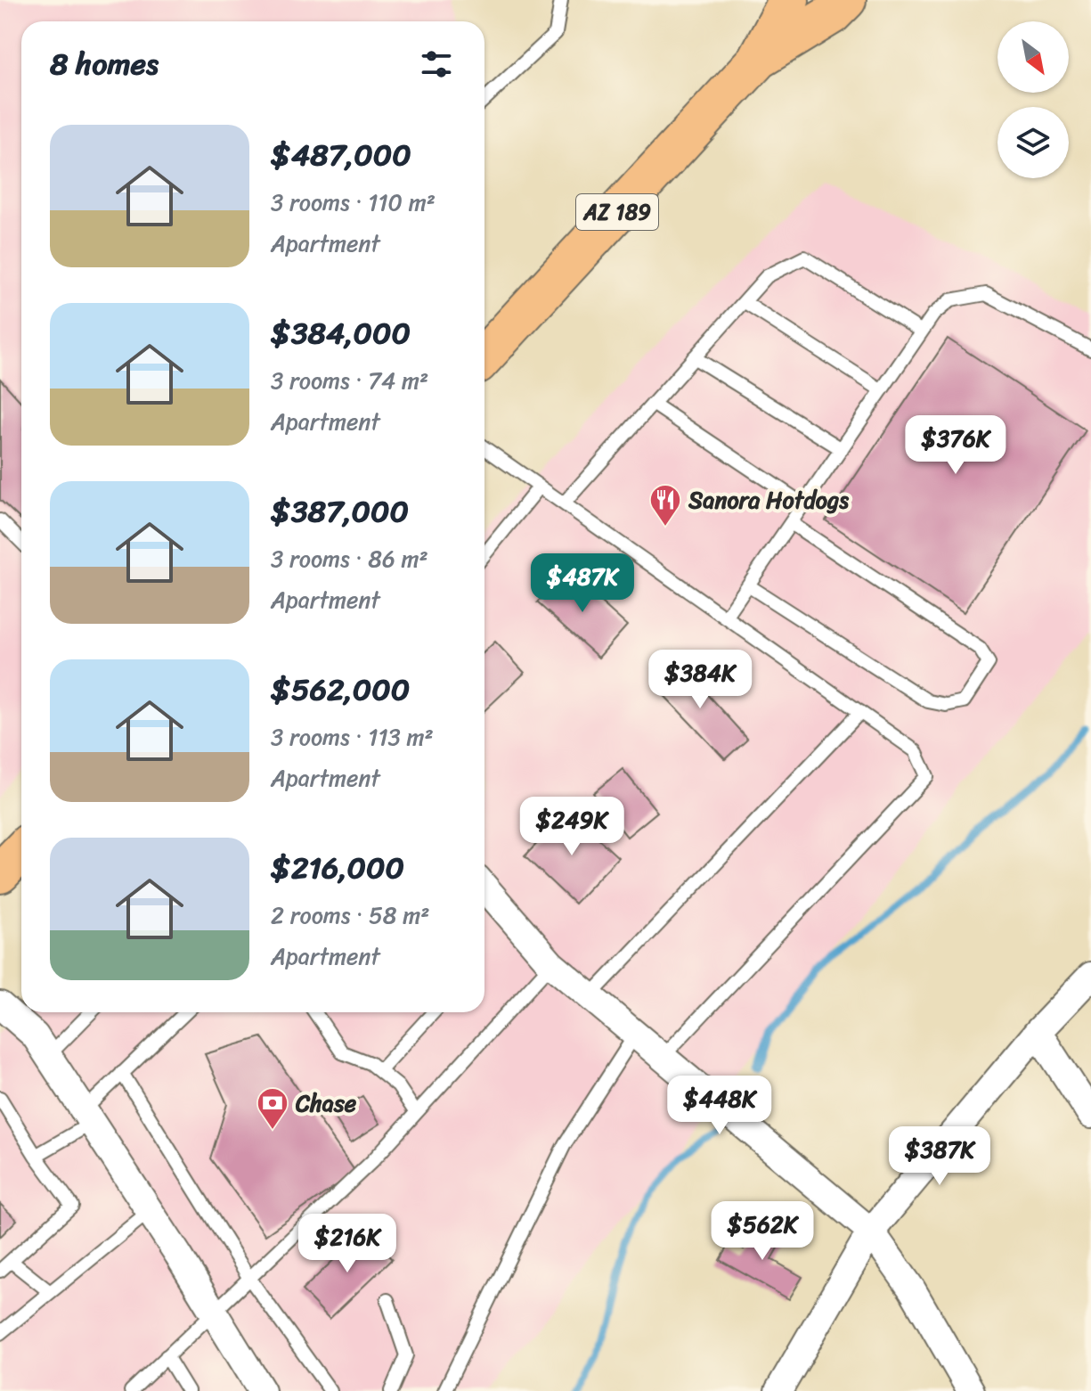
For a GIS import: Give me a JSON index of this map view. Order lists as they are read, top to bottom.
{
  "streets": {
    "main road": ["AZ 189"]
  },
  "places": {
    "restaurant": ["Sanora Hotdogs"],
    "bank": ["Chase"]
  },
  "north": "bottom right",
  "page": {
    "heading": "8 homes",
    "list": [
      {
        "name": "$487,000",
        "note": "3 rooms · 110 m² · Apartment"
      },
      {
        "name": "$384,000",
        "note": "3 rooms · 74 m² · Apartment"
      },
      {
        "name": "$387,000",
        "note": "3 rooms · 86 m² · Apartment"
      },
      {
        "name": "$562,000",
        "note": "3 rooms · 113 m² · Apartment"
      },
      {
        "name": "$216,000",
        "note": "2 rooms · 58 m² · Apartment"
      }
    ],
    "price": [
      "$376K",
      "$487K",
      "$384K",
      "$249K",
      "$448K",
      "$387K",
      "$562K",
      "$216K"
    ]
  }
}
